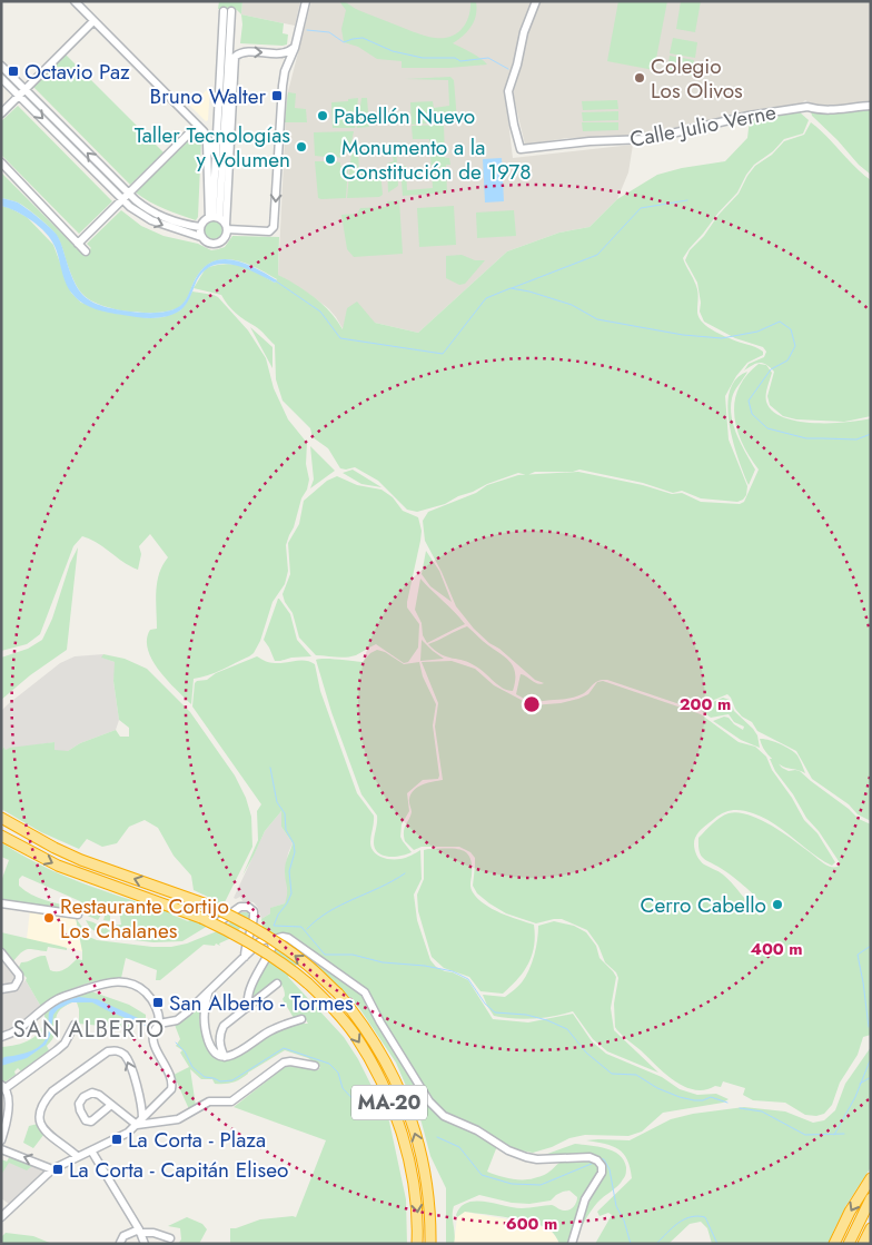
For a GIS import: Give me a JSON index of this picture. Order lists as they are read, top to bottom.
{
  "streets": {
    "highway": ["MA-20"],
    "street": ["Calle Julio Verne"]
  },
  "districts": ["SAN ALBERTO"],
  "places": {
    "transit": [
      "Octavio Paz",
      "Bruno Walter",
      "San Alberto - Tormes",
      "La Corta - Plaza",
      "La Corta - Capitán Eliseo"
    ],
    "other": [
      "Colegio Los Olivos",
      "Pabellón Nuevo",
      "Taller Tecnologías y Volumen",
      "Monumento a la Constitución de 1978",
      "Cerro Cabello",
      "Restaurante Cortijo Los Chalanes"
    ]
  },
  "rings": ["200 m", "400 m", "600 m"]
}
